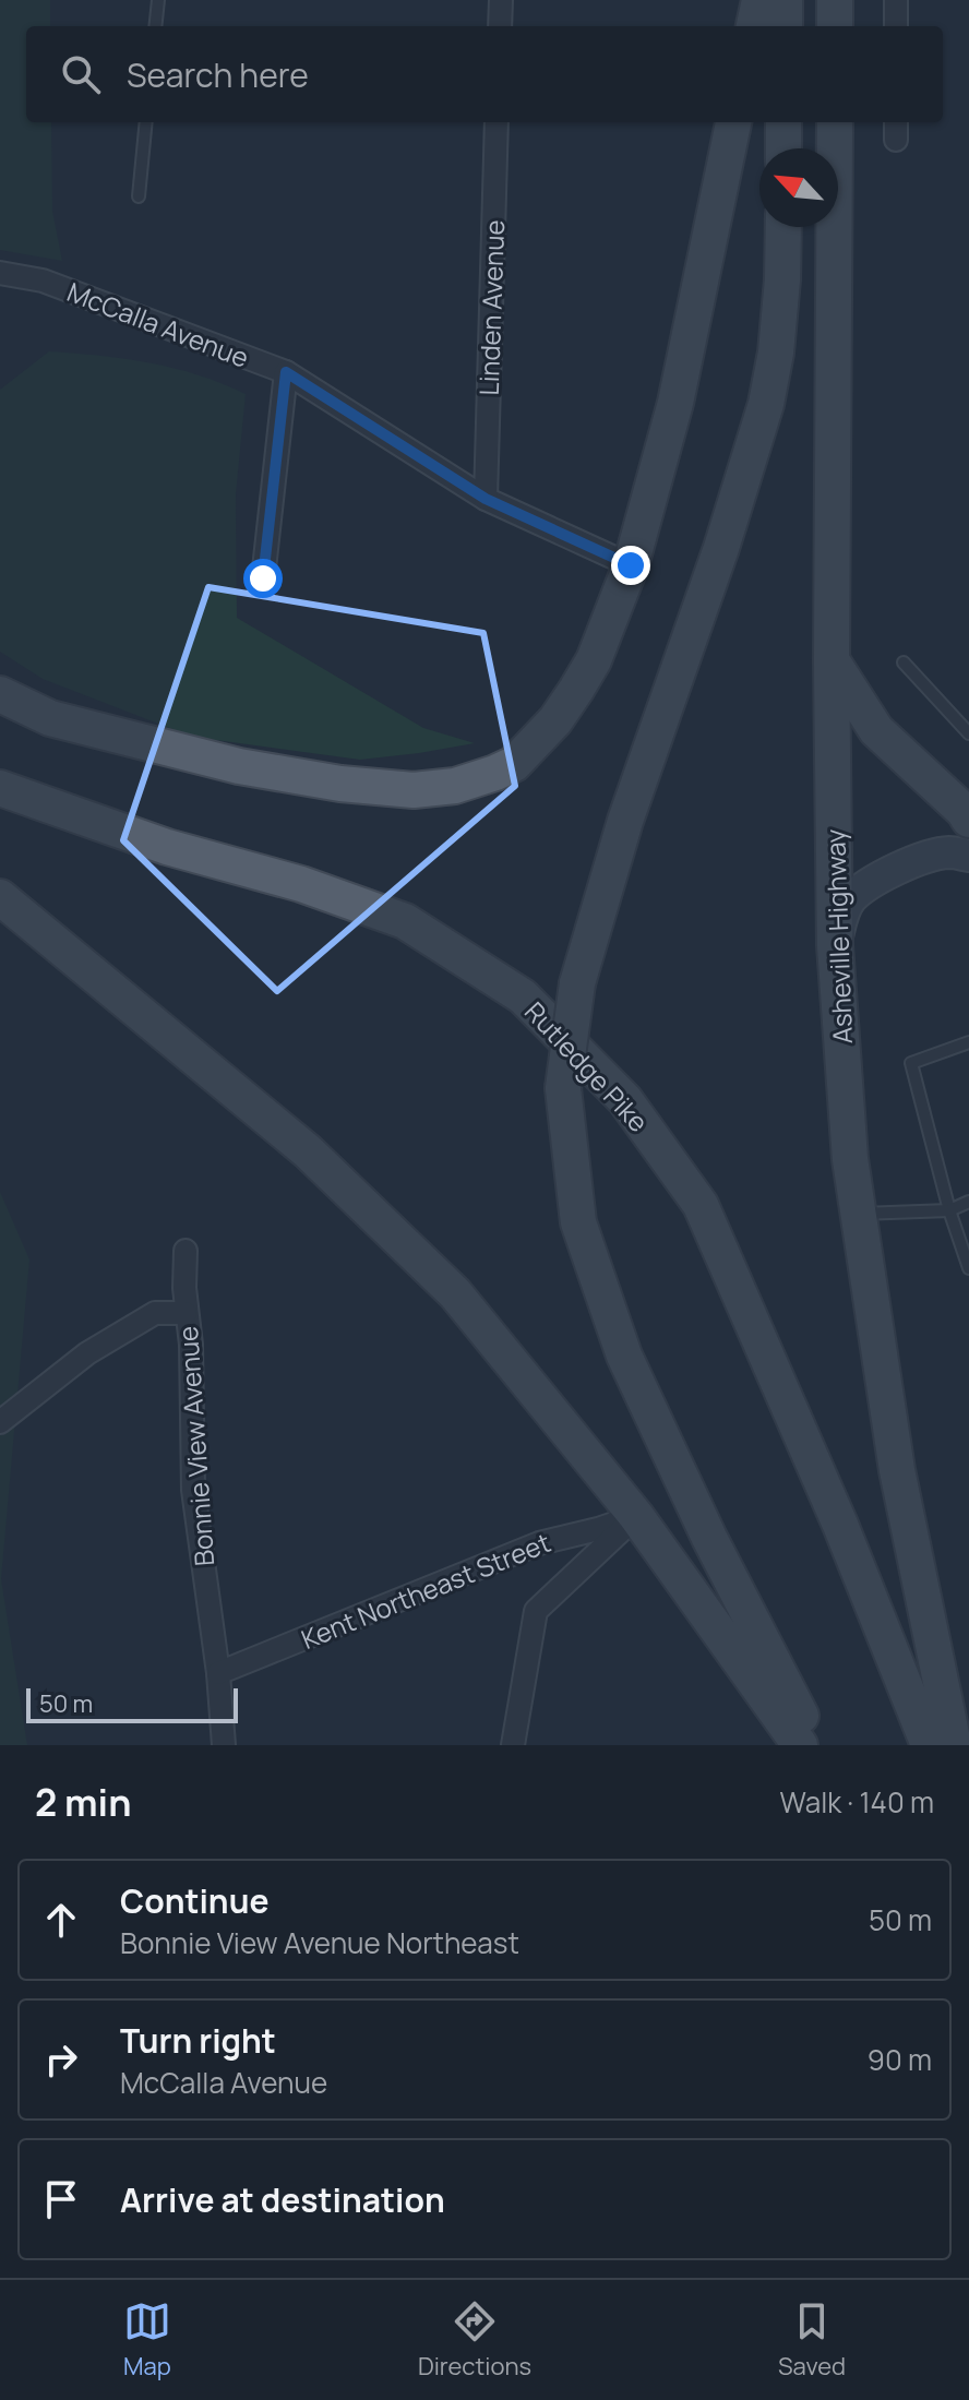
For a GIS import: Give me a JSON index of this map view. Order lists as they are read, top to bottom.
{
  "streets": {
    "main road": ["Asheville Highway", "Rutledge Pike"],
    "street": [
      "Linden Avenue",
      "McCalla Avenue",
      "Bonnie View Avenue",
      "Kent Northeast Street"
    ]
  },
  "crossings": [
    ["Linden Avenue", "McCalla Avenue"],
    ["Bonnie View Avenue", "Kent Northeast Street"]
  ],
  "scale_bar": "50 m",
  "north": "top left",
  "page": {
    "search": "Search here",
    "scale": "50 m",
    "heading": ["2 min", "Walk · 140 m"],
    "list": [
      ["Continue", "Bonnie View Avenue Northeast", "50 m"],
      ["Turn right", "McCalla Avenue", "90 m"],
      "Arrive at destination"
    ],
    "nav": ["Map", "Directions", "Saved"]
  }
}
